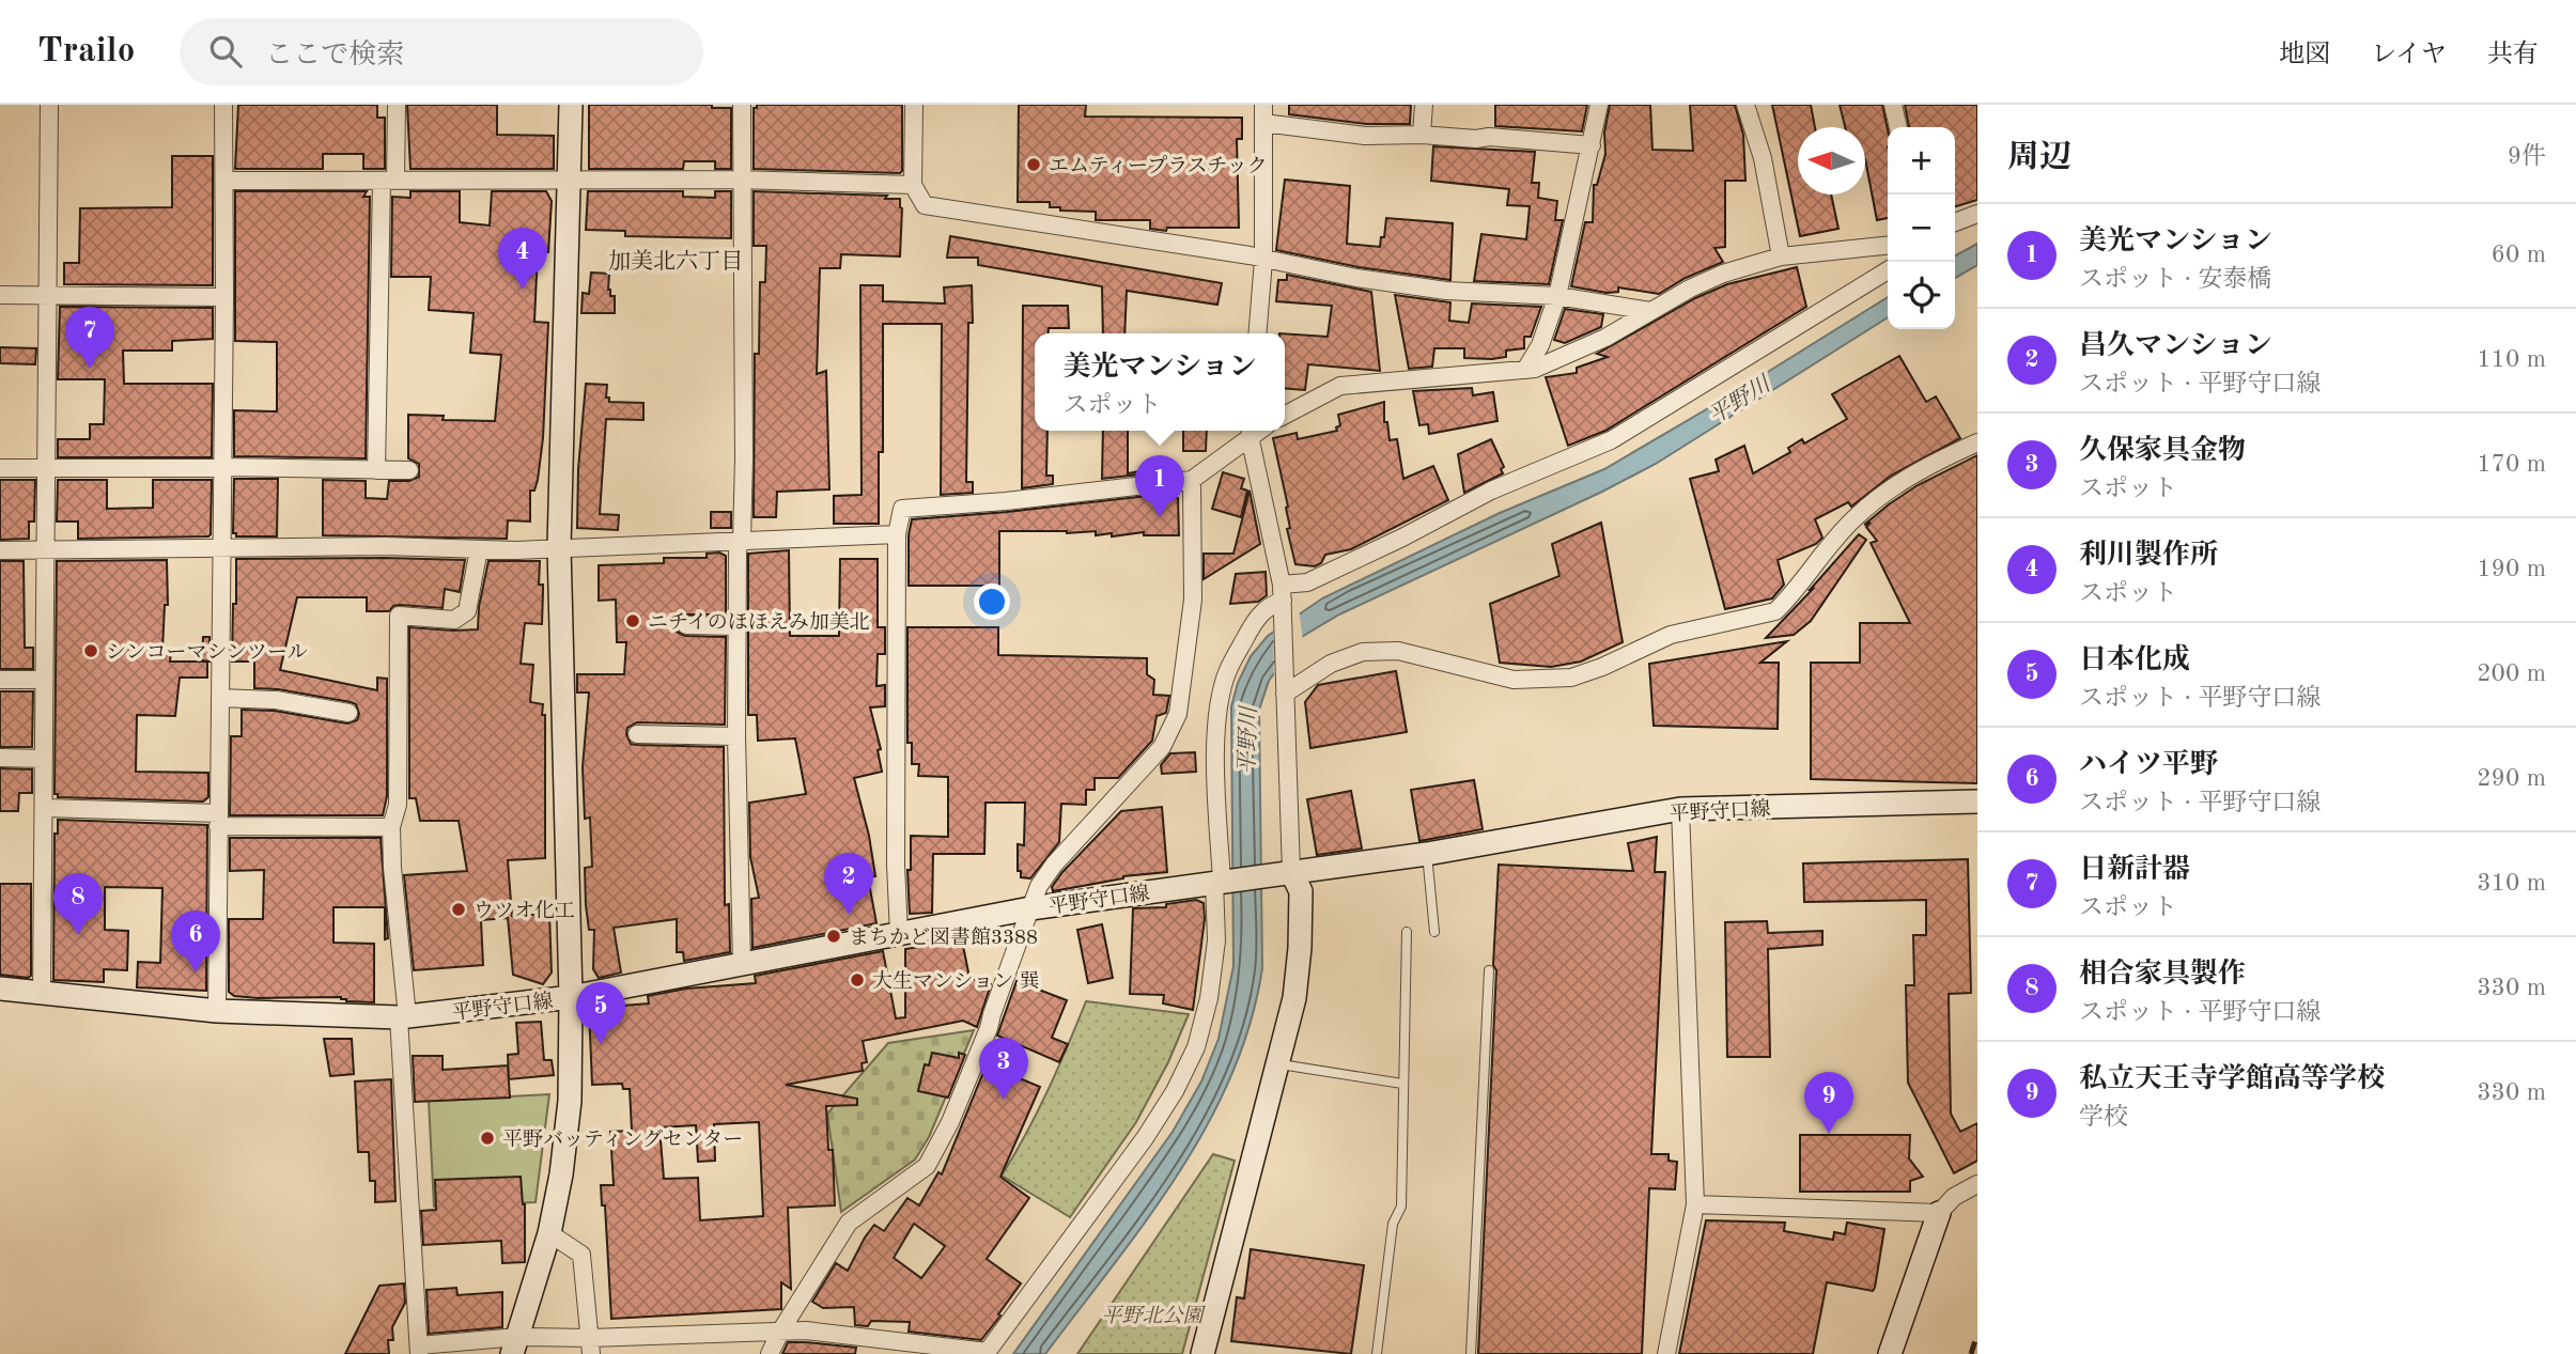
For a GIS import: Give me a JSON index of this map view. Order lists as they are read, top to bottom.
{
  "streets": {
    "main road": ["平野守口線"]
  },
  "districts": ["加美北六丁目"],
  "water": ["平野川"],
  "parks": ["平野北公園"],
  "places": [
    "エムティープラスチック",
    "ニチイのほほえみ加美北",
    "シンコーマシンツール",
    "ウツオ化工",
    "まちかど図書館3388",
    "大生マンション 巽",
    "平野バッティングセンター"
  ],
  "north": "left",
  "page": {
    "header": "Trailo",
    "search": "ここで検索",
    "nav": ["地図", "レイヤ", "共有"],
    "heading": ["周辺", "9件"],
    "map_buttons": ["+", "−"],
    "list": [
      {
        "mark": "1",
        "name": "美光マンション",
        "note": "スポット · 安泰橋",
        "value": "60 m"
      },
      {
        "mark": "2",
        "name": "昌久マンション",
        "note": "スポット · 平野守口線",
        "value": "110 m"
      },
      {
        "mark": "3",
        "name": "久保家具金物",
        "note": "スポット",
        "value": "170 m"
      },
      {
        "mark": "4",
        "name": "利川製作所",
        "note": "スポット",
        "value": "190 m"
      },
      {
        "mark": "5",
        "name": "日本化成",
        "note": "スポット · 平野守口線",
        "value": "200 m"
      },
      {
        "mark": "6",
        "name": "ハイツ平野",
        "note": "スポット · 平野守口線",
        "value": "290 m"
      },
      {
        "mark": "7",
        "name": "日新計器",
        "note": "スポット",
        "value": "310 m"
      },
      {
        "mark": "8",
        "name": "相合家具製作",
        "note": "スポット · 平野守口線",
        "value": "330 m"
      },
      {
        "mark": "9",
        "name": "私立天王寺学館高等学校",
        "note": "学校",
        "value": "330 m"
      }
    ],
    "pins": [
      "4",
      "7",
      "1",
      "2",
      "8",
      "6",
      "5",
      "3",
      "9"
    ],
    "popup": ["美光マンション", "スポット"]
  }
}
